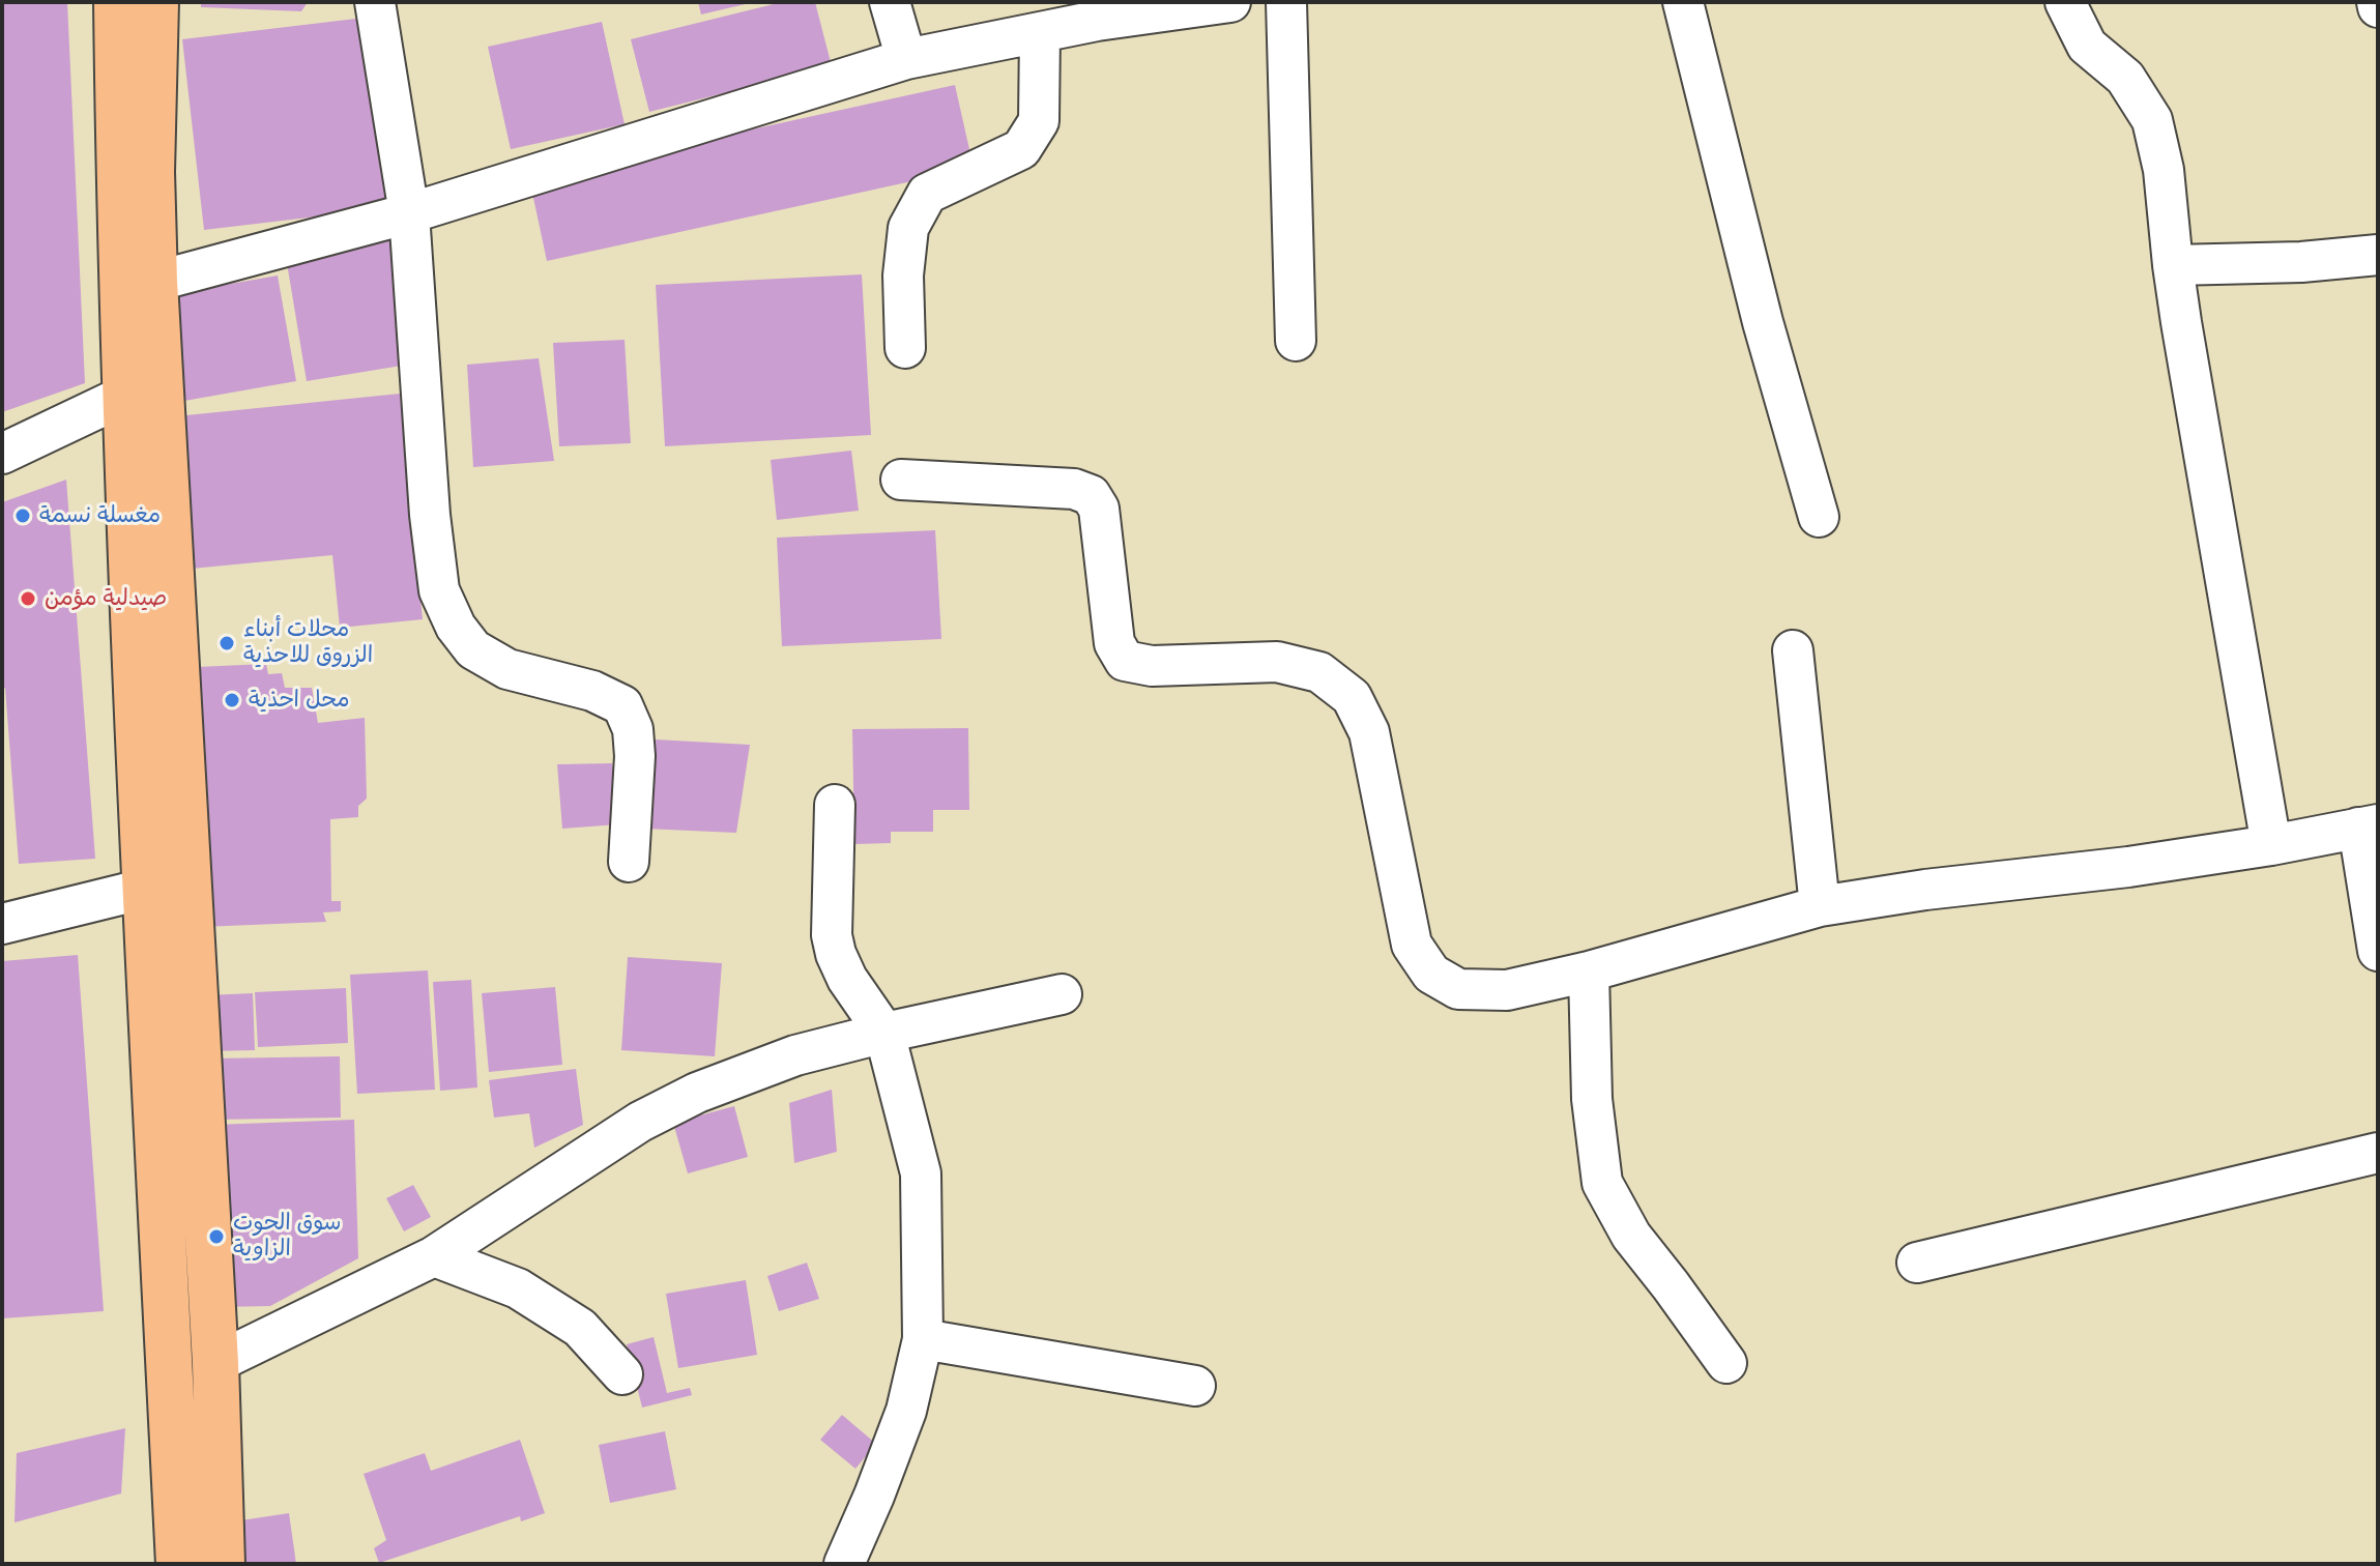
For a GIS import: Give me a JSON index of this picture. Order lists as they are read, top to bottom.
{
  "places": [
    "مغسلة نسمة",
    "صيدلية مؤمن",
    "محلات أبناء الزروق للاحذية",
    "محل احذية",
    "سوق الحوت الزاوية"
  ]
}
